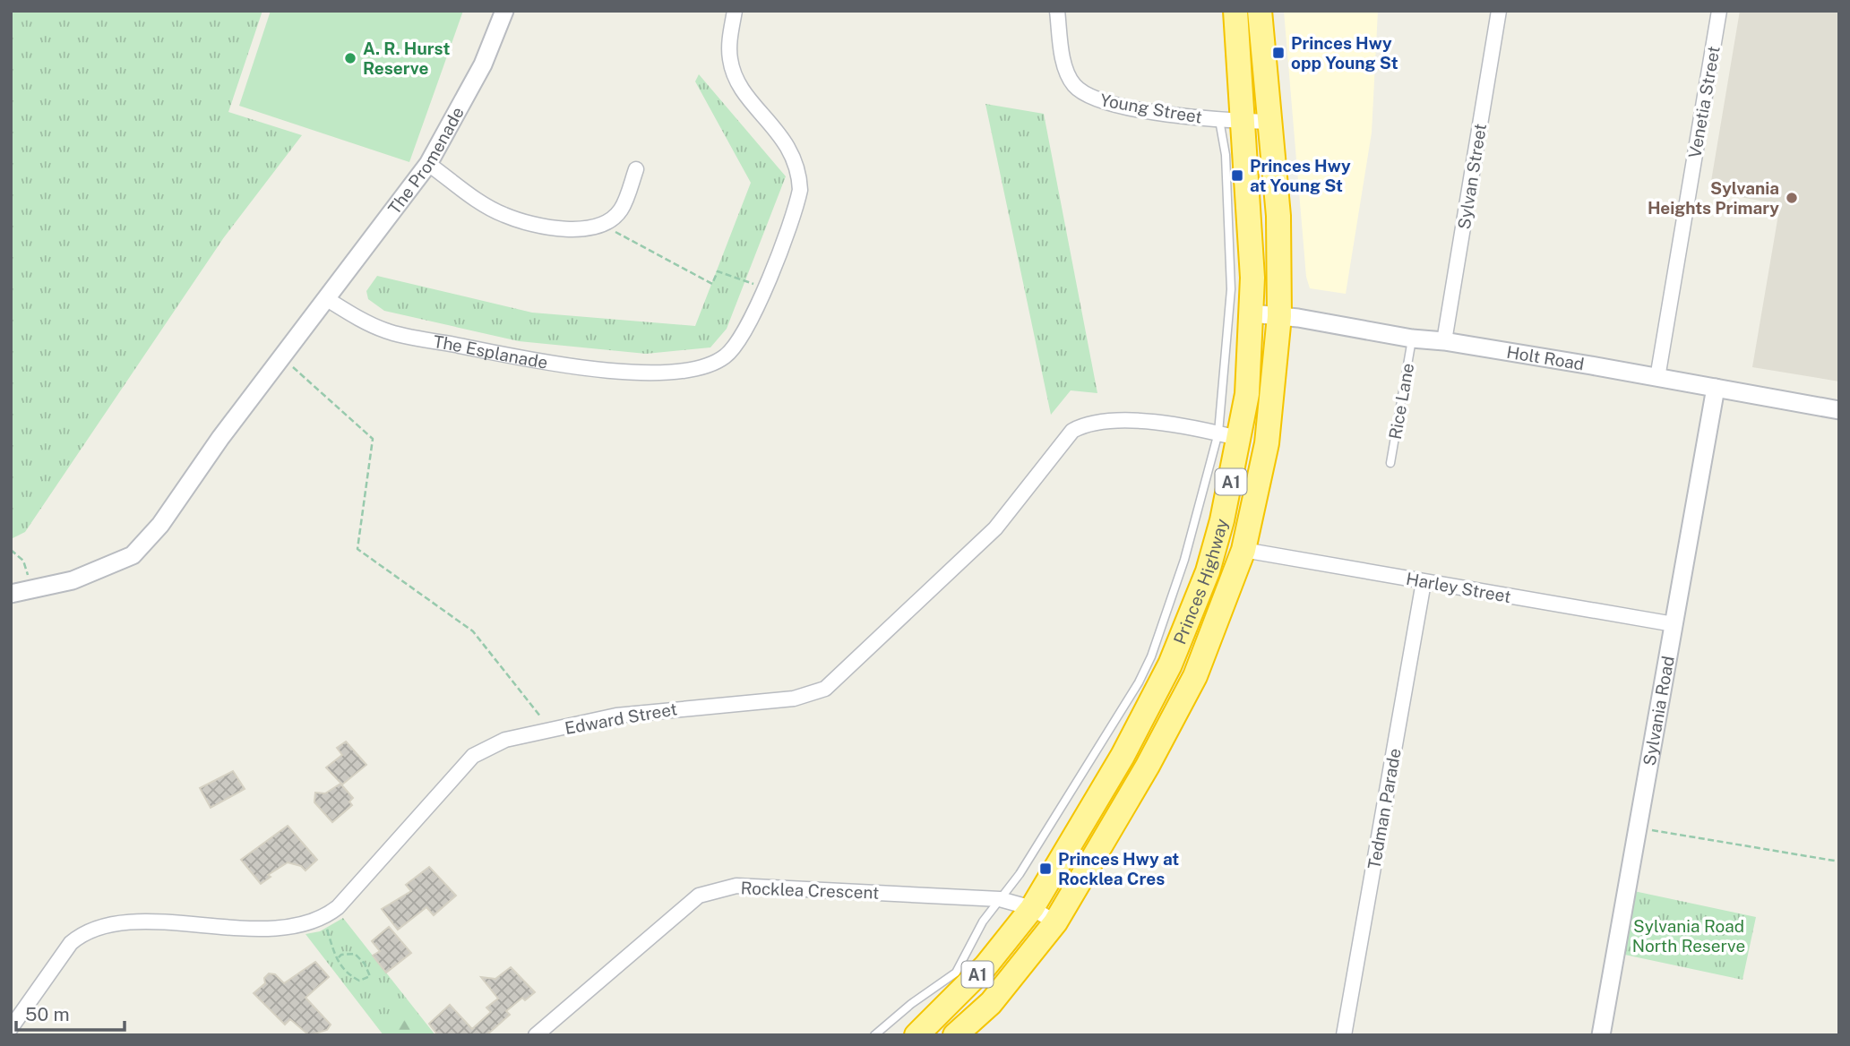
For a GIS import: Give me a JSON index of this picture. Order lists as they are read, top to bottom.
{
  "streets": {
    "highway": ["A1", "Princes Highway"],
    "street": [
      "Venetia Street",
      "Young Street",
      "The Promenade",
      "Sylvan Street",
      "The Esplanade",
      "Holt Road",
      "Harley Street",
      "Sylvania Road",
      "Edward Street",
      "Tedman Parade",
      "Rocklea Crescent"
    ],
    "lane": ["Rice Lane"]
  },
  "crossings": [
    ["Venetia Street", "Holt Road"],
    ["Young Street", "Princes Highway"],
    ["The Promenade", "The Esplanade"],
    ["Sylvan Street", "Holt Road"],
    ["Holt Road", "Rice Lane"],
    ["Holt Road", "Princes Highway"],
    ["Holt Road", "Sylvania Road"],
    ["Princes Highway", "Harley Street"],
    ["Princes Highway", "Edward Street"],
    ["Princes Highway", "Rocklea Crescent"],
    ["Harley Street", "Sylvania Road"],
    ["Harley Street", "Tedman Parade"]
  ],
  "parks": ["Sylvania Road North Reserve"],
  "places": {
    "transit": ["Princes Hwy opp Young St", "Princes Hwy at Young St", "Princes Hwy at Rocklea Cres"],
    "other": ["A. R. Hurst Reserve", "Sylvania Heights Primary"]
  },
  "scale_bar": "50 m"
}
